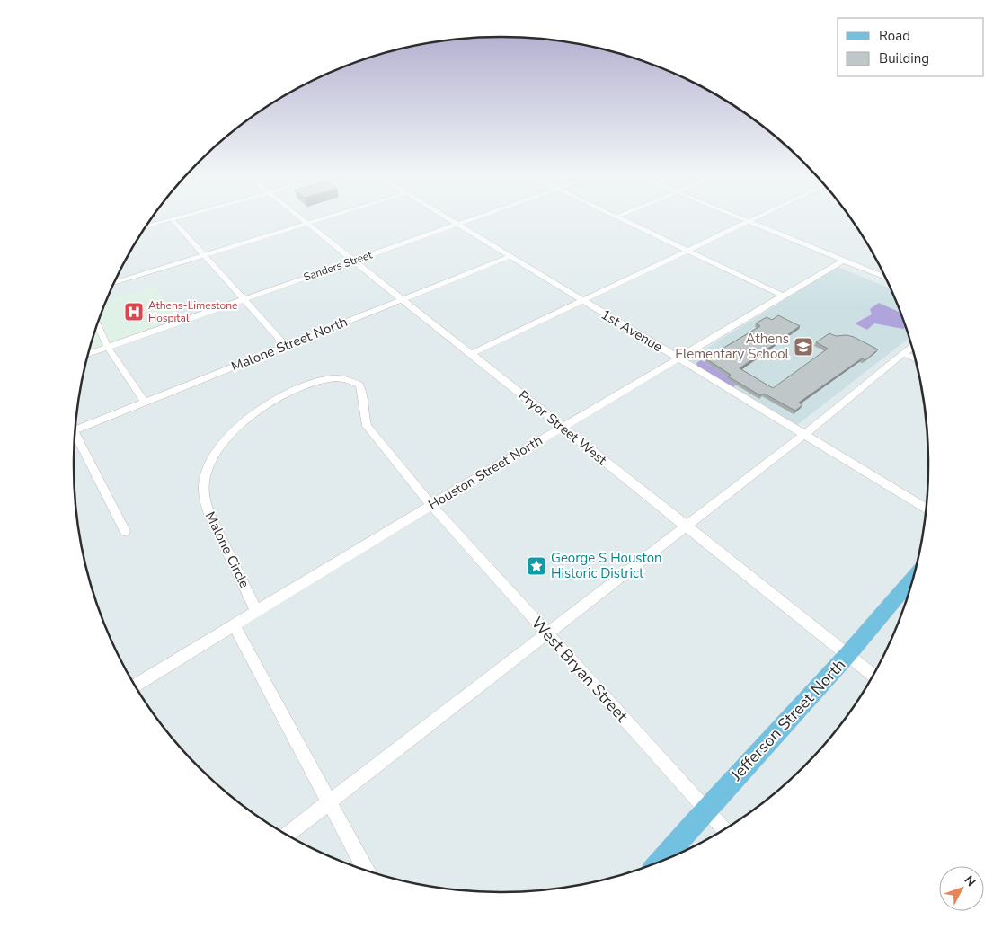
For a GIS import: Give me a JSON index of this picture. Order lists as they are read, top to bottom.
{
  "streets": {
    "main road": ["Jefferson Street North"],
    "street": [
      "Sanders Street",
      "1st Avenue",
      "Malone Street North",
      "Pryor Street West",
      "Houston Street North",
      "Malone Circle",
      "West Bryan Street"
    ]
  },
  "crossings": [
    ["Sanders Street", "1st Avenue"],
    ["Sanders Street", "Pryor Street West"],
    ["1st Avenue", "Malone Street North"],
    ["1st Avenue", "Houston Street North"],
    ["Malone Street North", "Pryor Street West"],
    ["Pryor Street West", "Houston Street North"],
    ["Pryor Street West", "Jefferson Street North"],
    ["Houston Street North", "Malone Circle"],
    ["Houston Street North", "West Bryan Street"],
    ["Malone Circle", "West Bryan Street"],
    ["West Bryan Street", "Jefferson Street North"]
  ],
  "places": {
    "hospital": ["Athens-Limestone Hospital"],
    "school or university": ["Athens Elementary School"],
    "place": ["George S Houston Historic District"]
  },
  "legend": ["Road", "Building"],
  "north": "top right"
}
